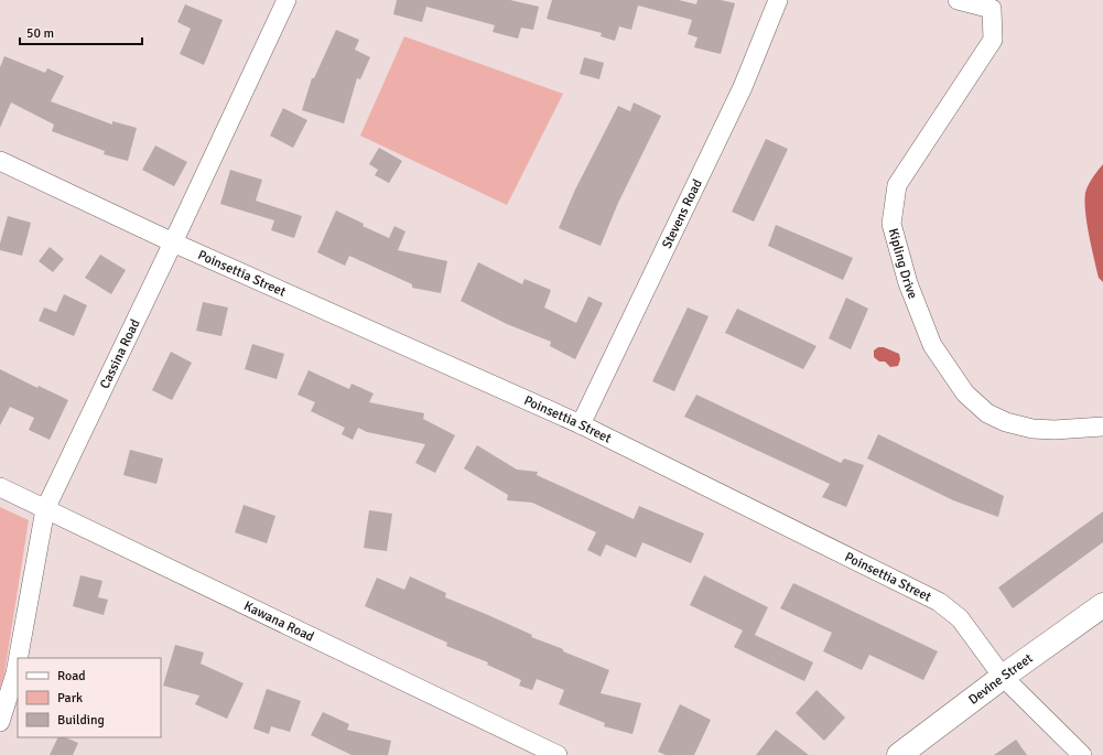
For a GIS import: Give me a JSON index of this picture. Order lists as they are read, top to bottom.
{
  "streets": {
    "main road": ["Devine Street"],
    "street": [
      "Stevens Road",
      "Kipling Drive",
      "Poinsettia Street",
      "Cassina Road",
      "Kawana Road"
    ]
  },
  "crossings": [
    ["Stevens Road", "Poinsettia Street"],
    ["Poinsettia Street", "Cassina Road"],
    ["Poinsettia Street", "Devine Street"],
    ["Cassina Road", "Kawana Road"]
  ],
  "legend": ["Road", "Park", "Building"],
  "scale_bar": "50 m"
}
